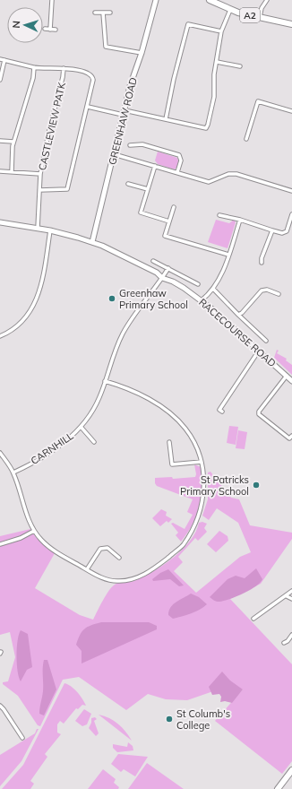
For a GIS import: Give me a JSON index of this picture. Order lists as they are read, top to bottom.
{
  "streets": {
    "highway": ["A2"],
    "main road": ["GREENHAW ROAD", "RACECOURSE ROAD"],
    "street": ["CASTLEVIEW PATK", "CARNHILL"]
  },
  "crossings": [
    ["GREENHAW ROAD", "RACECOURSE ROAD"],
    ["CASTLEVIEW PATK", "RACECOURSE ROAD"],
    ["RACECOURSE ROAD", "CARNHILL"]
  ],
  "places": ["Greenhaw Primary School", "St Patricks Primary School", "St Columb's College"],
  "north": "left"
}
